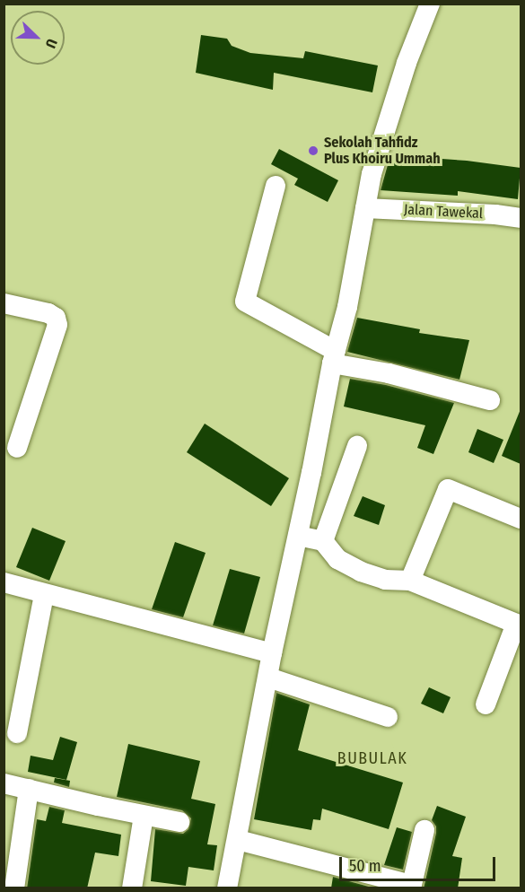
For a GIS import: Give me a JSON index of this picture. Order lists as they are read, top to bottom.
{
  "streets": {
    "street": ["Jalan Tawekal"]
  },
  "districts": ["BUBULAK"],
  "places": ["Sekolah Tahfidz Plus Khoiru Ummah"],
  "scale_bar": "50 m",
  "north": "bottom right"
}
